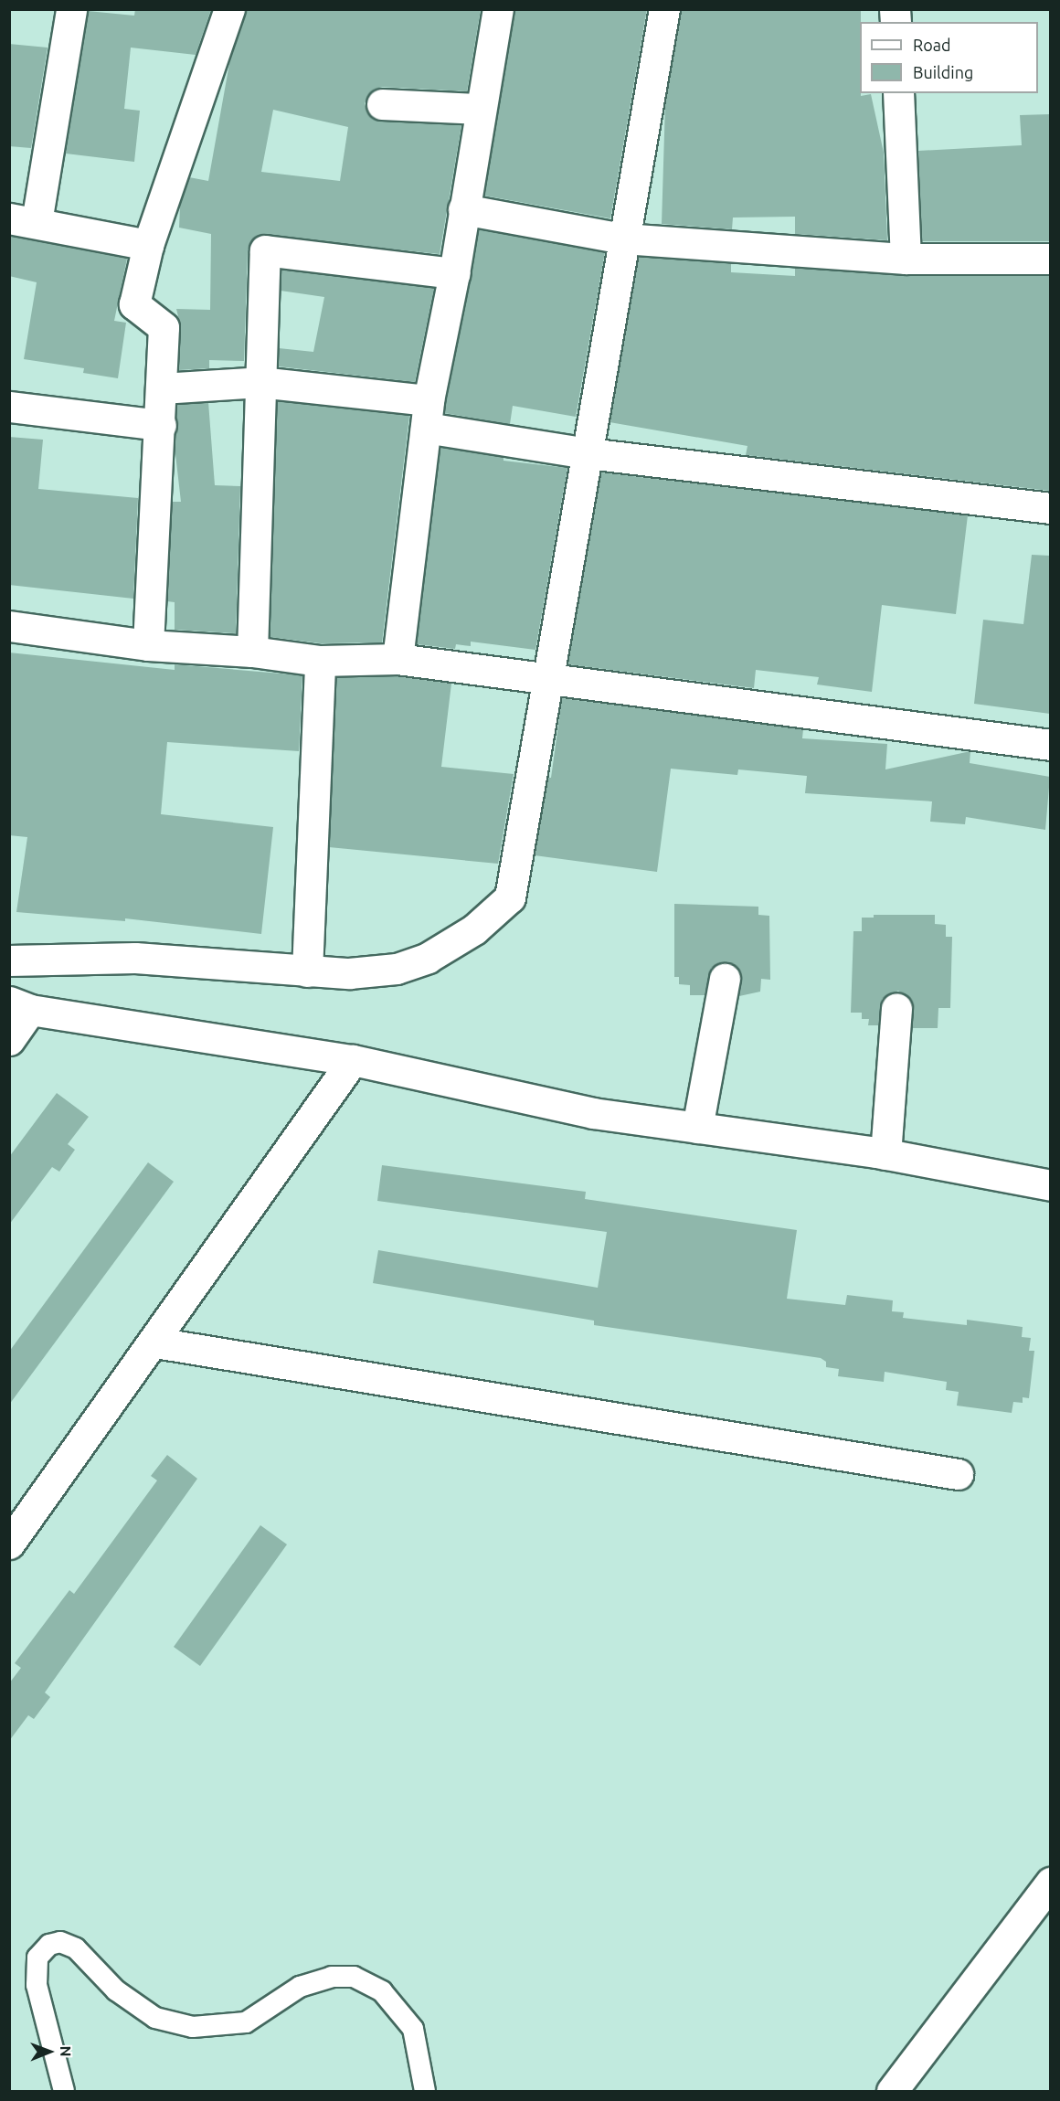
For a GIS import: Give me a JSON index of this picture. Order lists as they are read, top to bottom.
{
  "legend": ["Road", "Building"],
  "north": "right"
}
